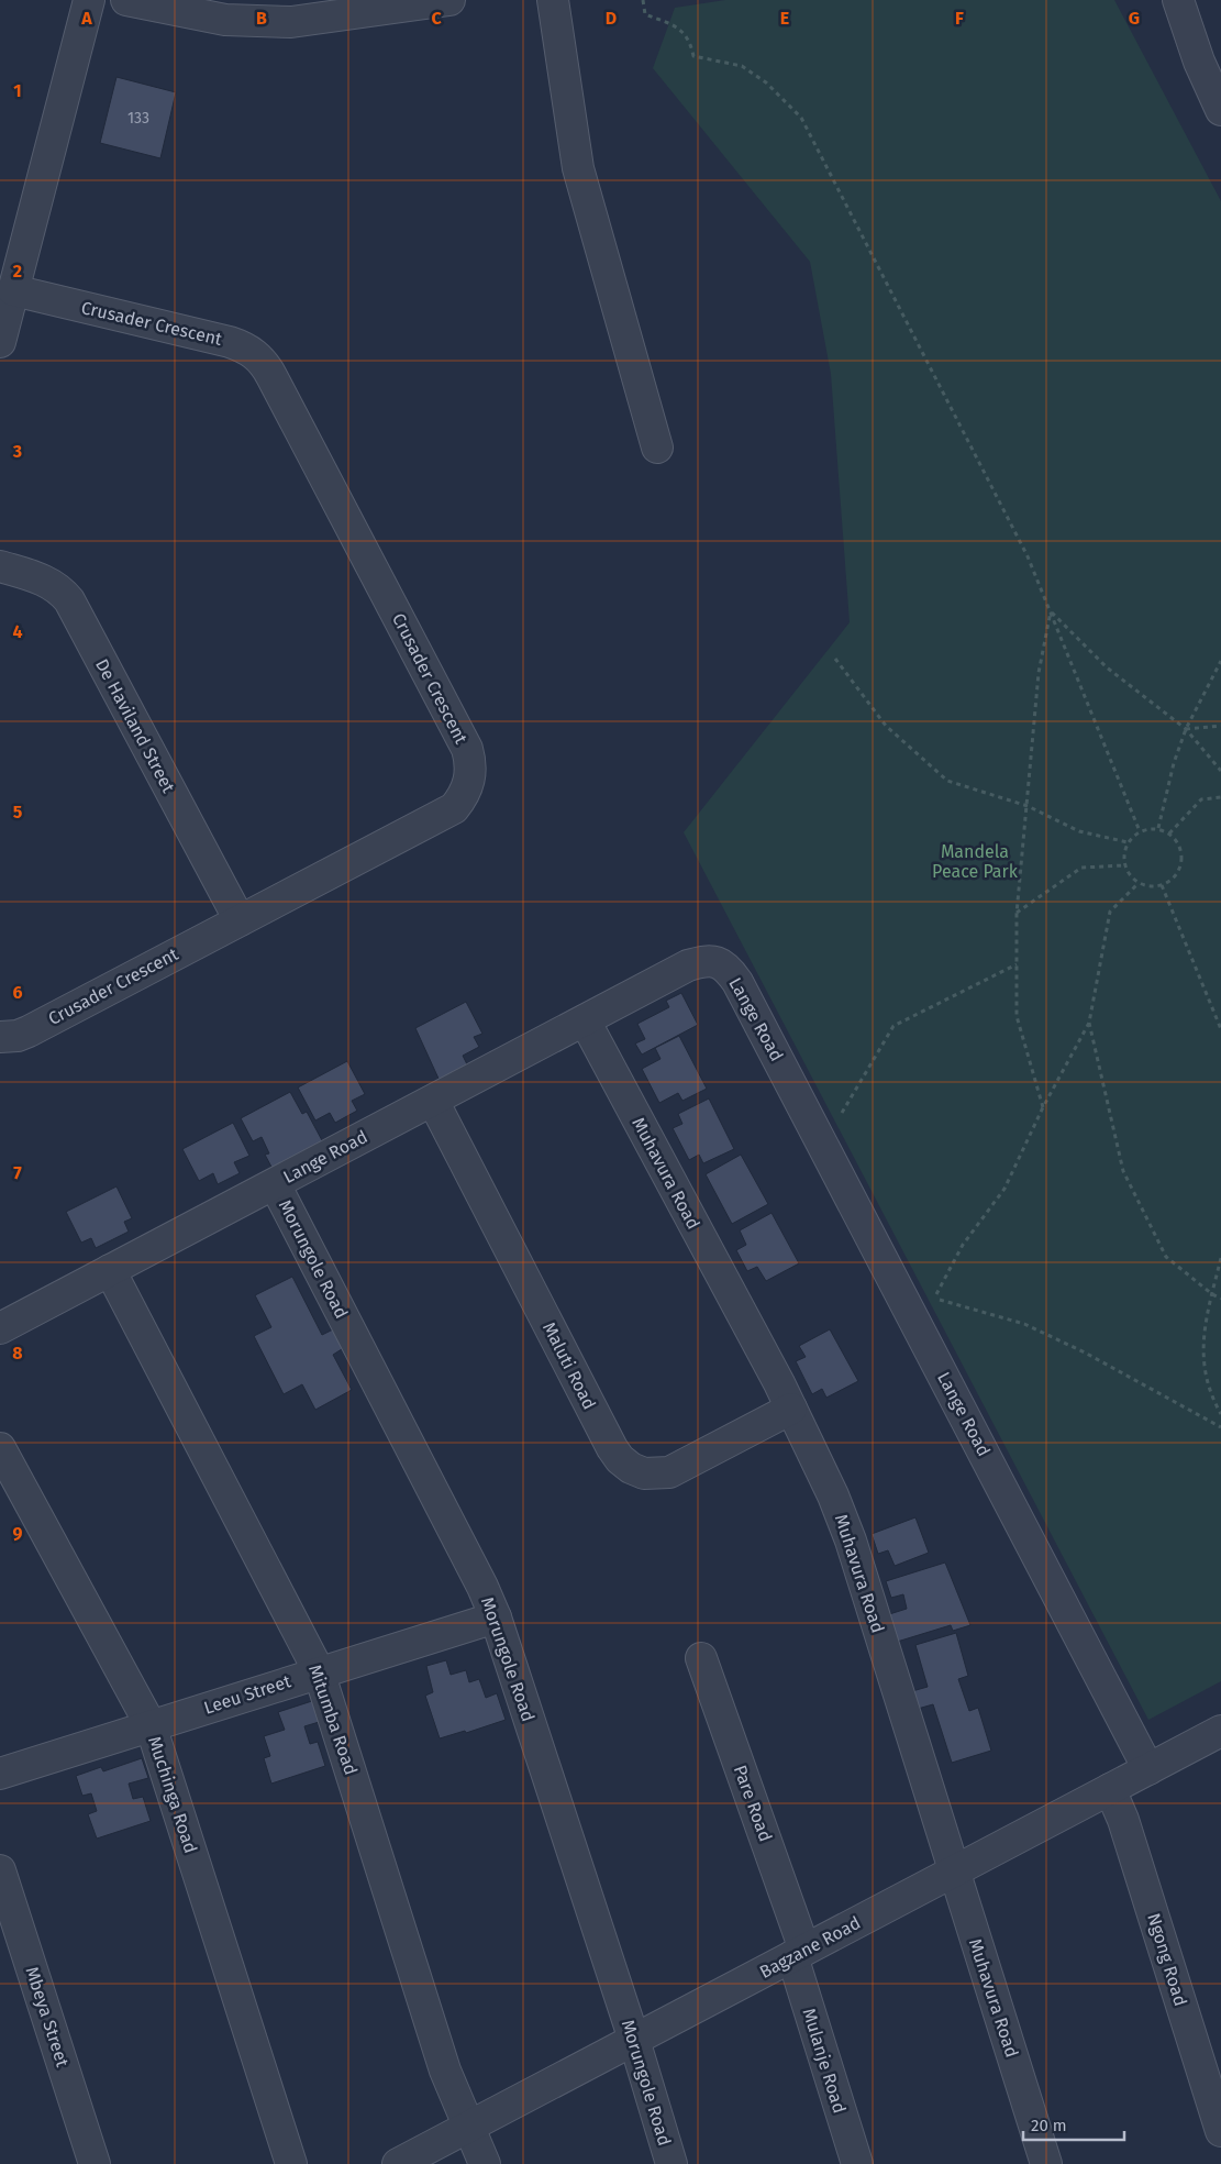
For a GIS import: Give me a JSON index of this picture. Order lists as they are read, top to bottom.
{
  "streets": {
    "street": [
      "Crusader Crescent",
      "De Haviland Street",
      "Lange Road",
      "Muhavura Road",
      "Morungole Road",
      "Maluti Road",
      "Leeu Street",
      "Mitumba Road",
      "Muchinga Road",
      "Pare Road",
      "Bagzane Road",
      "Ngong Road",
      "Mbeya Street",
      "Mulanje Road"
    ]
  },
  "crossings": [
    ["Crusader Crescent", "De Haviland Street"],
    ["Lange Road", "Muhavura Road"],
    ["Lange Road", "Morungole Road"],
    ["Lange Road", "Maluti Road"],
    ["Lange Road", "Mitumba Road"],
    ["Lange Road", "Bagzane Road"],
    ["Muhavura Road", "Maluti Road"],
    ["Muhavura Road", "Bagzane Road"],
    ["Morungole Road", "Leeu Street"],
    ["Morungole Road", "Bagzane Road"],
    ["Leeu Street", "Mitumba Road"],
    ["Leeu Street", "Muchinga Road"],
    ["Mitumba Road", "Bagzane Road"],
    ["Pare Road", "Bagzane Road"],
    ["Pare Road", "Mulanje Road"],
    ["Bagzane Road", "Ngong Road"],
    ["Bagzane Road", "Mulanje Road"]
  ],
  "parks": ["Mandela Peace Park"],
  "house_numbers": ["133"],
  "scale_bar": "20 m",
  "grid": {
    "columns": [
      "A",
      "B",
      "C",
      "D",
      "E",
      "F",
      "G"
    ],
    "rows": [
      "1",
      "2",
      "3",
      "4",
      "5",
      "6",
      "7",
      "8",
      "9"
    ]
  }
}
